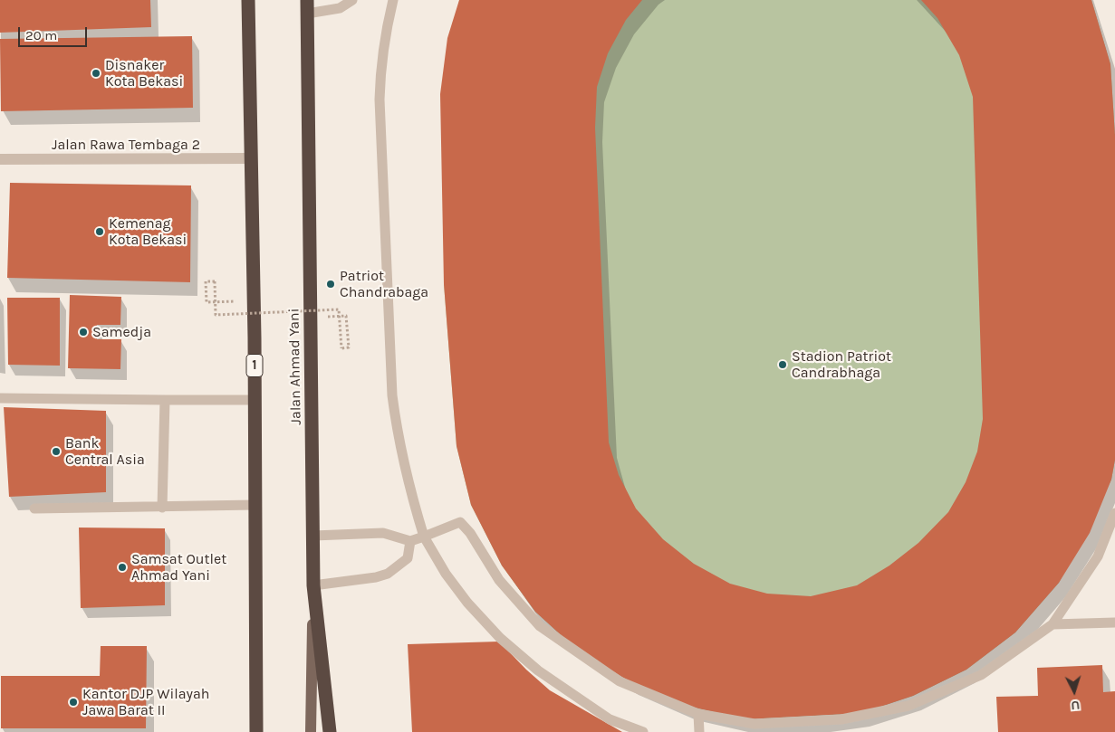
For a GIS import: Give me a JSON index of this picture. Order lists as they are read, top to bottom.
{
  "streets": {
    "highway": ["1", "Jalan Ahmad Yani"],
    "street": ["Jalan Rawa Tembaga 2"]
  },
  "crossings": [
    ["Jalan Rawa Tembaga 2", "1"]
  ],
  "places": [
    "Disnaker Kota Bekasi",
    "Kemenag Kota Bekasi",
    "Patriot Chandrabaga",
    "Samedja",
    "Stadion Patriot Candrabhaga",
    "Bank Central Asia",
    "Samsat Outlet Ahmad Yani",
    "Kantor DJP Wilayah Jawa Barat II"
  ],
  "scale_bar": "20 m",
  "north": "bottom"
}
